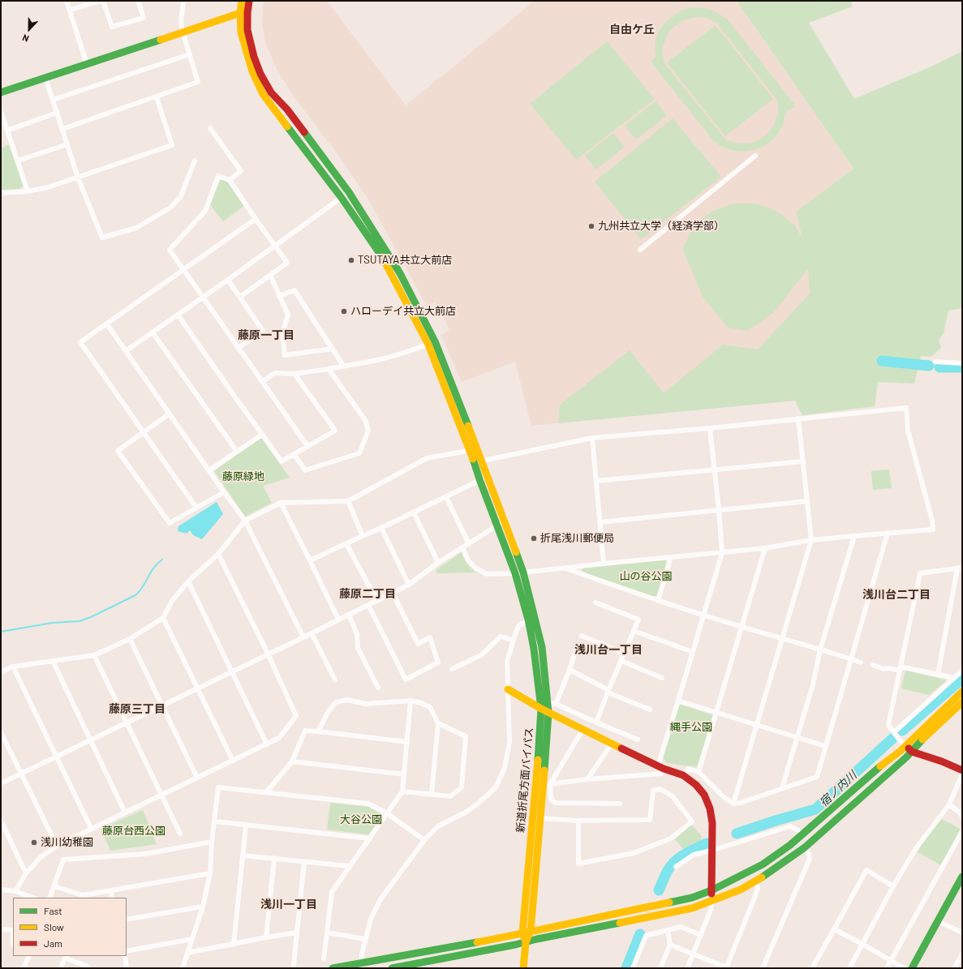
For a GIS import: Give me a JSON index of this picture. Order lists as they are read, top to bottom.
{
  "streets": {
    "street": ["新道折尾方面バイパス"]
  },
  "districts": [
    "自由ケ丘",
    "藤原一丁目",
    "藤原二丁目",
    "浅川台二丁目",
    "浅川台一丁目",
    "藤原三丁目",
    "浅川一丁目"
  ],
  "water": ["宿ノ内川"],
  "parks": [
    "藤原緑地",
    "山の谷公園",
    "縄手公園",
    "大谷公園",
    "藤原台西公園"
  ],
  "places": [
    "九州共立大学（経済学部）",
    "TSUTAYA共立大前店",
    "ハローデイ共立大前店",
    "折尾浅川郵便局",
    "浅川幼稚園"
  ],
  "legend": ["Fast", "Slow", "Jam"],
  "north": "bottom"
}
